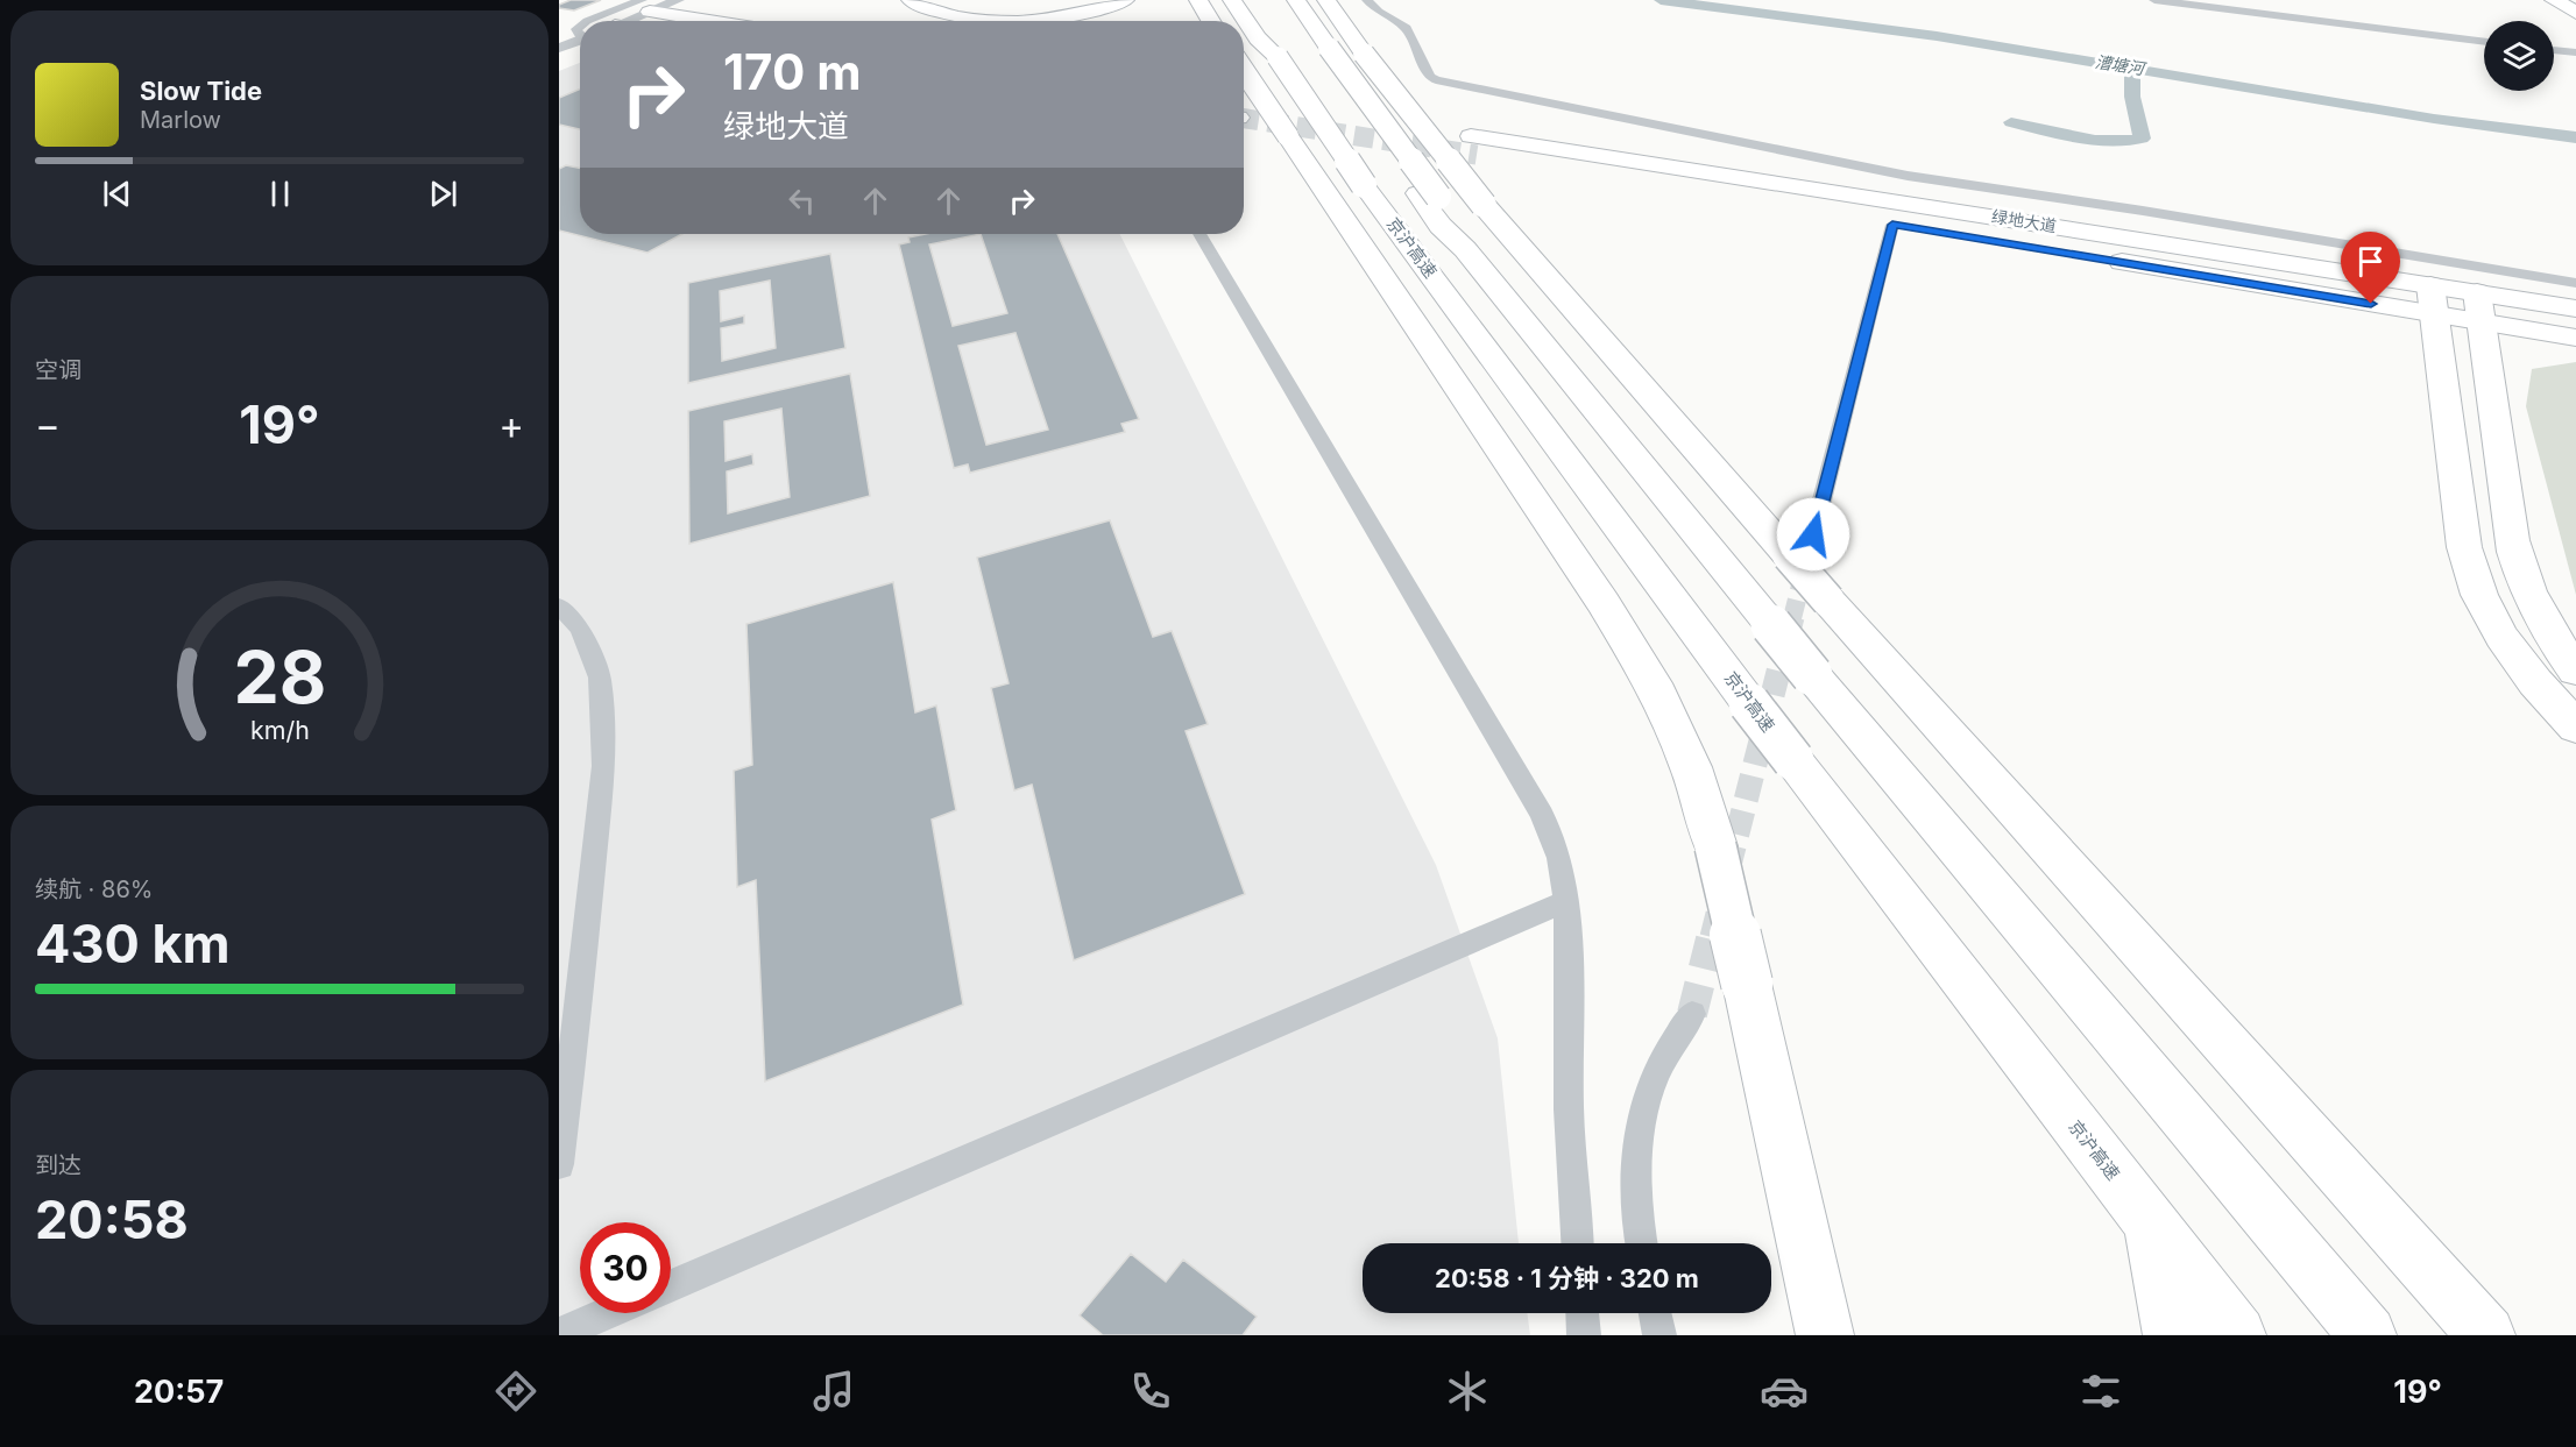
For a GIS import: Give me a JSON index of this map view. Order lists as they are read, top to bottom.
{
  "streets": {
    "highway": ["京沪高速"],
    "main road": ["绿地大道"]
  },
  "water": ["漕塘河"],
  "page": {
    "turn": ["170 m", "绿地大道"],
    "song": ["Slow Tide", "Marlow"],
    "tile": [
      "空调",
      ["续航 · 86%", "430 km"],
      ["到达", "20:58"]
    ],
    "heat": ["−", "19°", "+"],
    "limit": "30",
    "trip": "20:58 · 1 分钟 · 320 m",
    "tabs": ["20:57", "19°"],
    "gauge": ["28", "km/h"]
  }
}
